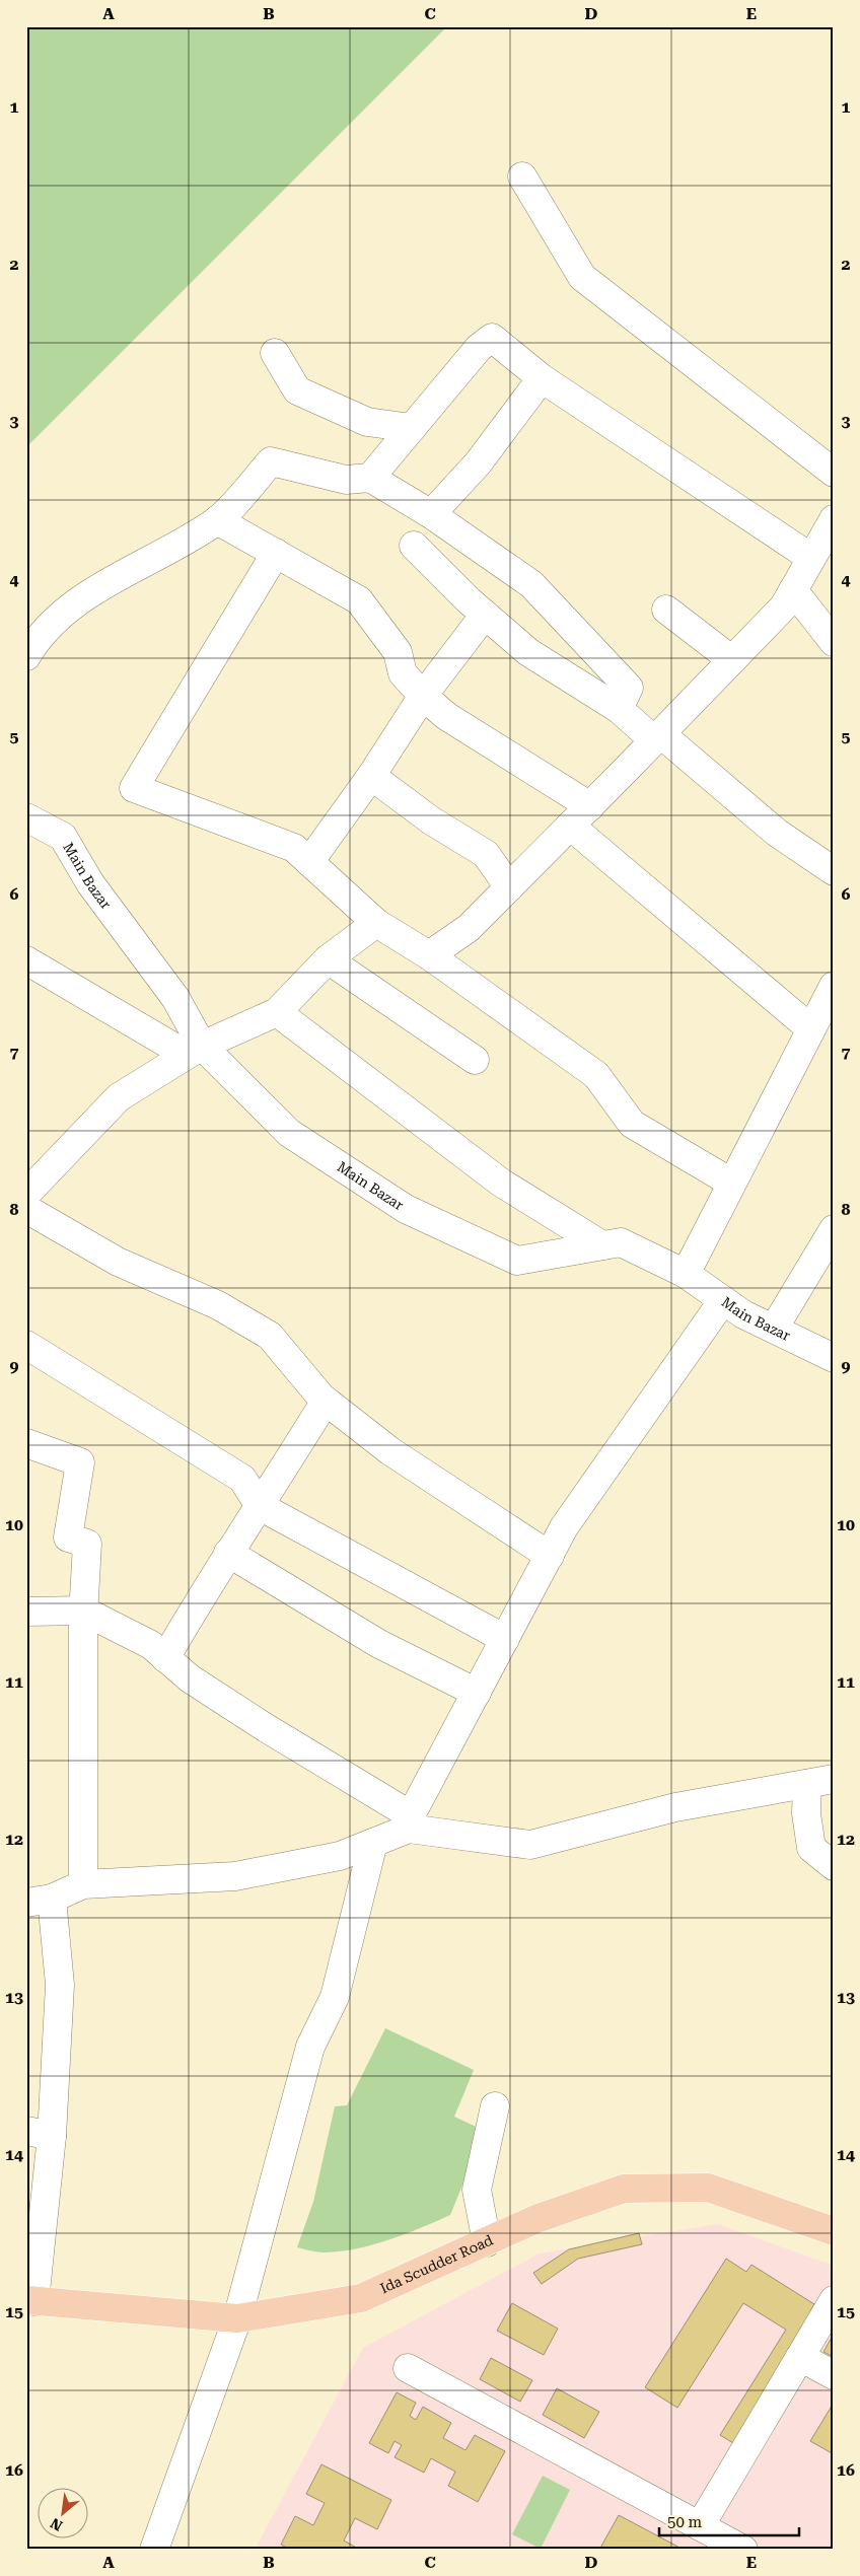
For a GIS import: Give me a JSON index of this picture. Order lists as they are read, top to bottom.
{
  "streets": {
    "main road": ["Ida Scudder Road"],
    "street": ["Main Bazar"]
  },
  "scale_bar": "50 m",
  "north": "bottom left",
  "grid": {
    "columns": [
      "A",
      "B",
      "C",
      "D",
      "E"
    ],
    "rows": [
      "1",
      "2",
      "3",
      "4",
      "5",
      "6",
      "7",
      "8",
      "9",
      "10",
      "11",
      "12",
      "13",
      "14",
      "15",
      "16"
    ]
  }
}
